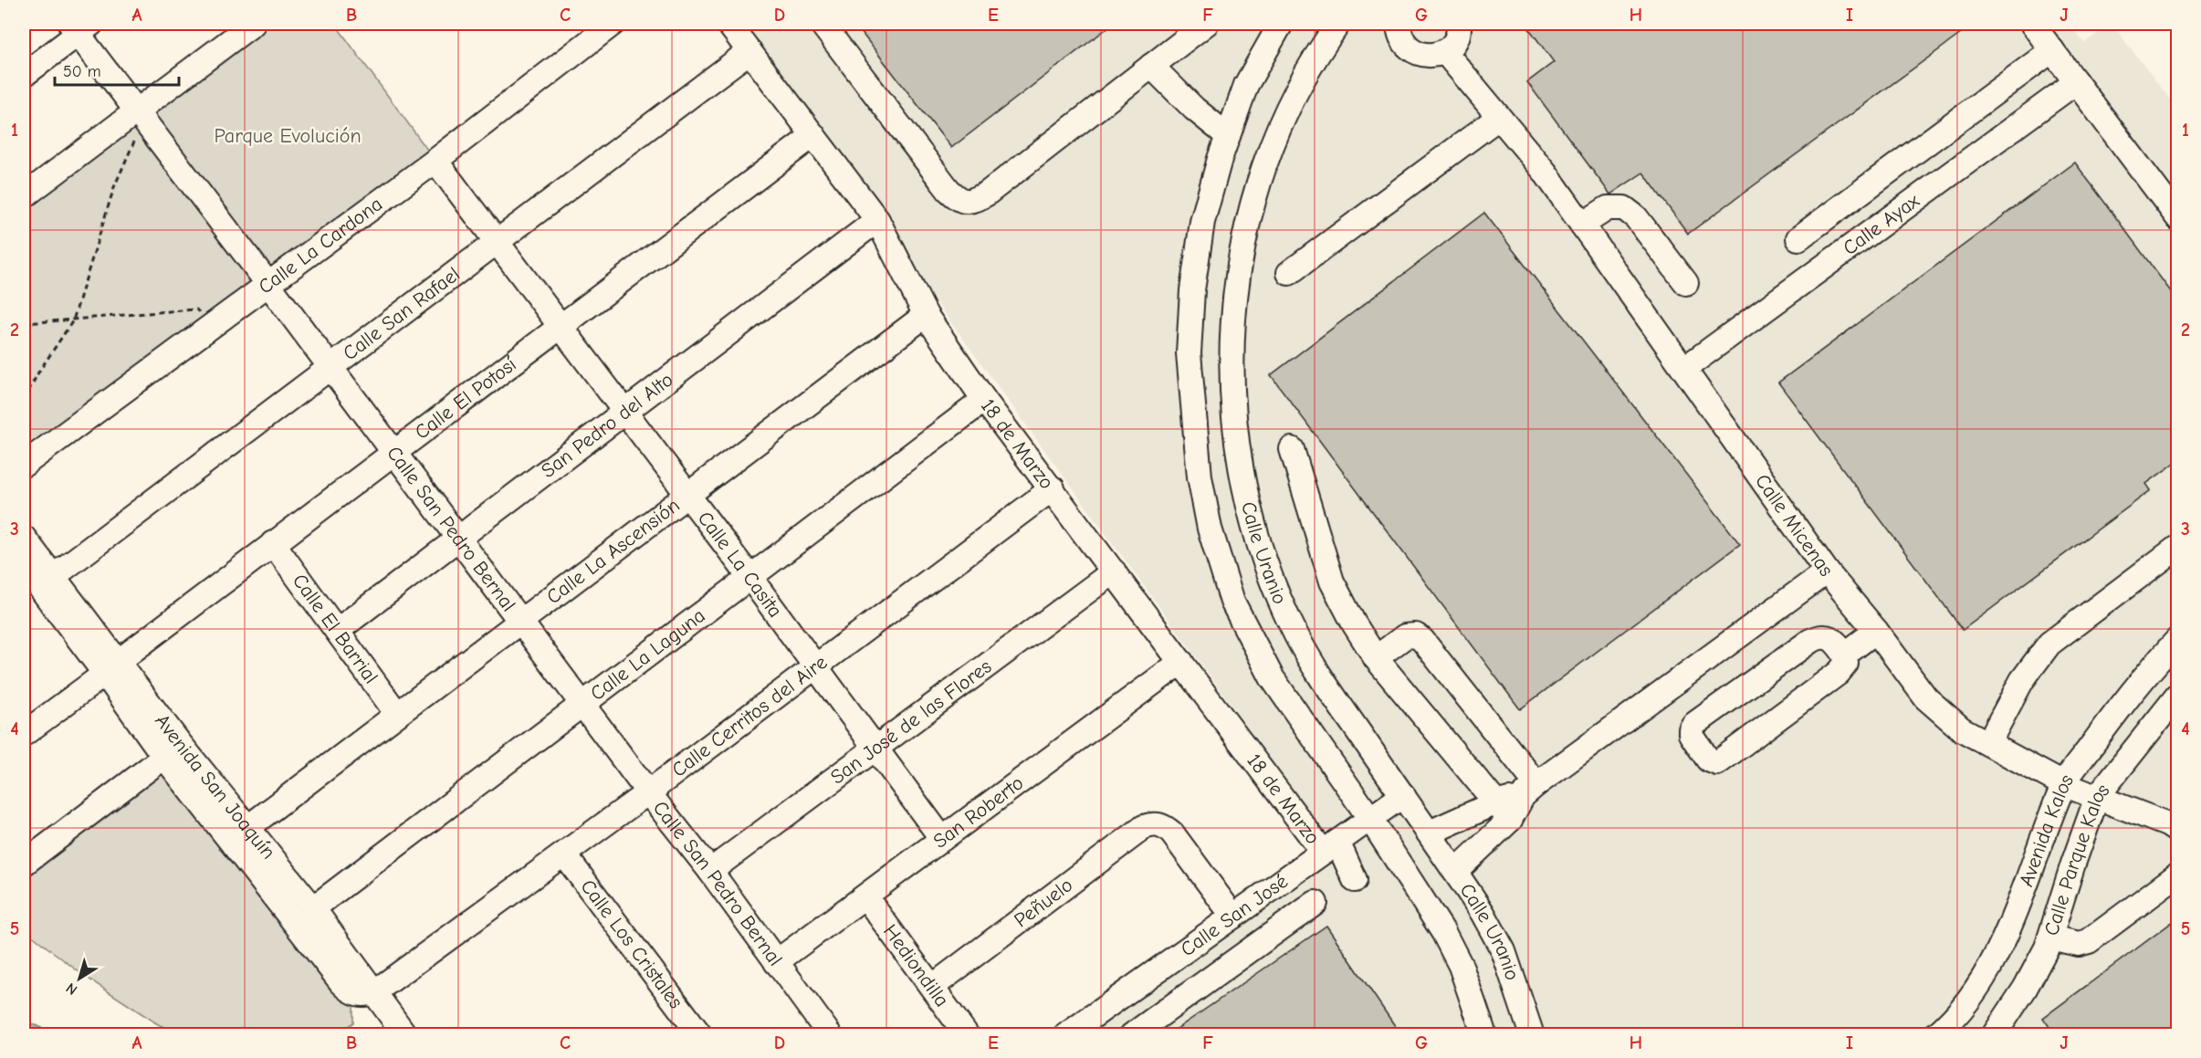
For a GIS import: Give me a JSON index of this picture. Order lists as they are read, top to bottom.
{
  "streets": {
    "street": [
      "Calle Ayax",
      "Calle La Cardona",
      "Calle San Rafael",
      "Calle El Potosí",
      "San Pedro del Alto",
      "18 de Marzo",
      "Calle Micenas",
      "Calle San Pedro Bernal",
      "Calle La Ascensión",
      "Calle Uranio",
      "Calle La Casita",
      "Calle El Barrial",
      "Calle La Laguna",
      "Calle Cerritos del Aire",
      "San José de las Flores",
      "Avenida San Joaquín",
      "San Roberto",
      "Avenida Kalos",
      "Calle Parque Kalos",
      "Peñuelo",
      "Calle San José",
      "Calle Los Cristales",
      "Hediondilla"
    ]
  },
  "crossings": [
    ["Calle Ayax", "Calle Micenas"],
    ["Calle La Cardona", "Calle San Pedro Bernal"],
    ["Calle La Cardona", "Calle La Casita"],
    ["Calle San Rafael", "18 de Marzo"],
    ["Calle San Rafael", "Calle San Pedro Bernal"],
    ["Calle San Rafael", "Calle La Casita"],
    ["Calle San Rafael", "Avenida San Joaquín"],
    ["Calle El Potosí", "18 de Marzo"],
    ["Calle El Potosí", "Calle San Pedro Bernal"],
    ["Calle El Potosí", "Calle La Casita"],
    ["Calle El Potosí", "Calle El Barrial"],
    ["Calle El Potosí", "Avenida San Joaquín"],
    ["San Pedro del Alto", "18 de Marzo"],
    ["San Pedro del Alto", "Calle San Pedro Bernal"],
    ["San Pedro del Alto", "Calle La Casita"],
    ["San Pedro del Alto", "Calle El Barrial"],
    ["18 de Marzo", "Calle La Ascensión"],
    ["18 de Marzo", "Calle La Laguna"],
    ["18 de Marzo", "Calle Cerritos del Aire"],
    ["18 de Marzo", "San José de las Flores"],
    ["18 de Marzo", "San Roberto"],
    ["18 de Marzo", "Calle San José"],
    ["Calle Micenas", "Avenida Kalos"],
    ["Calle Micenas", "Calle Parque Kalos"],
    ["Calle San Pedro Bernal", "Calle La Ascensión"],
    ["Calle San Pedro Bernal", "Calle La Laguna"],
    ["Calle San Pedro Bernal", "Calle Cerritos del Aire"],
    ["Calle San Pedro Bernal", "San José de las Flores"],
    ["Calle San Pedro Bernal", "San Roberto"],
    ["Calle La Ascensión", "Calle La Casita"],
    ["Calle La Ascensión", "Calle El Barrial"],
    ["Calle La Ascensión", "Avenida San Joaquín"],
    ["Calle Uranio", "Calle San José"],
    ["Calle La Casita", "Calle La Laguna"],
    ["Calle La Casita", "Calle Cerritos del Aire"],
    ["Calle La Casita", "San José de las Flores"],
    ["Calle La Casita", "San Roberto"],
    ["Calle La Laguna", "Avenida San Joaquín"],
    ["Calle Cerritos del Aire", "Avenida San Joaquín"],
    ["Calle Cerritos del Aire", "Calle Los Cristales"],
    ["San Roberto", "Hediondilla"],
    ["Peñuelo", "Calle San José"],
    ["Peñuelo", "Hediondilla"]
  ],
  "parks": ["Parque Evolución"],
  "scale_bar": "50 m",
  "north": "bottom left",
  "grid": {
    "columns": [
      "A",
      "B",
      "C",
      "D",
      "E",
      "F",
      "G",
      "H",
      "I",
      "J"
    ],
    "rows": [
      "1",
      "2",
      "3",
      "4",
      "5"
    ]
  }
}
